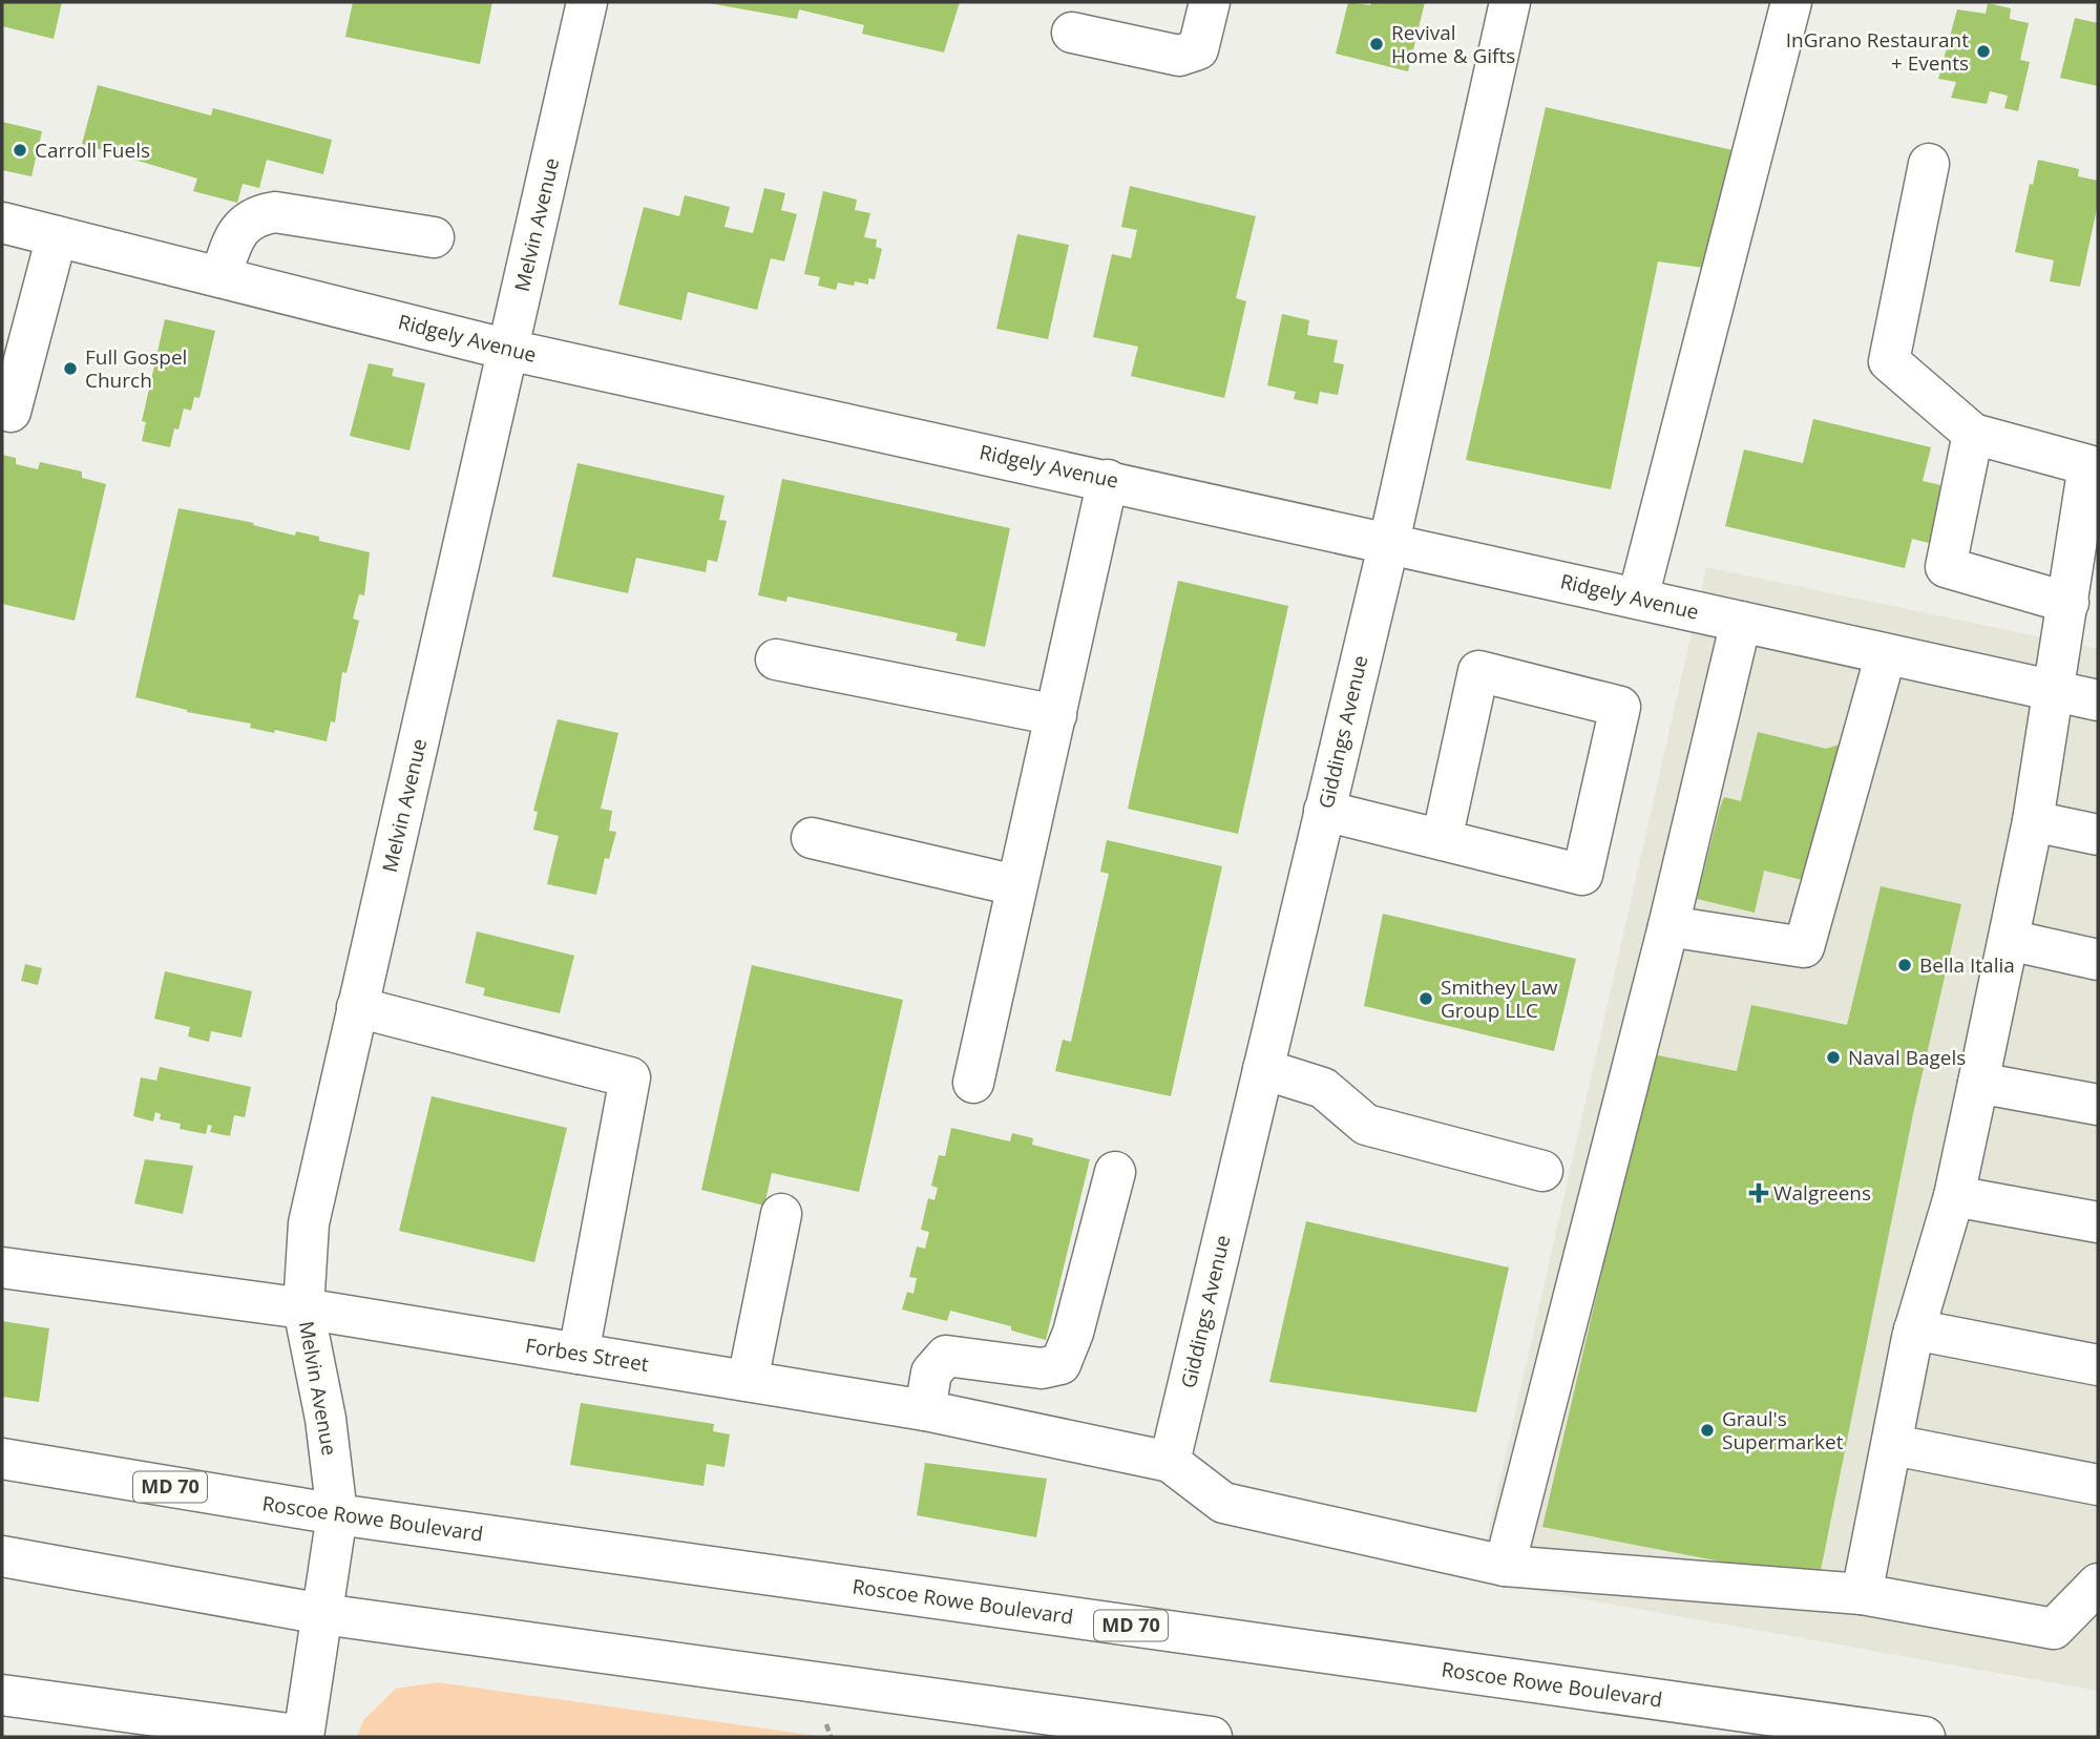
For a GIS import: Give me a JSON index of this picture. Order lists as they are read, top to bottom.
{
  "streets": {
    "main road": [
      "Melvin Avenue",
      "Ridgely Avenue",
      "Giddings Avenue",
      "Forbes Street",
      "MD 70",
      "Roscoe Rowe Boulevard"
    ]
  },
  "crossings": [
    ["Melvin Avenue", "Ridgely Avenue"],
    ["Melvin Avenue", "Forbes Street"],
    ["Melvin Avenue", "Roscoe Rowe Boulevard"],
    ["Ridgely Avenue", "Giddings Avenue"],
    ["Giddings Avenue", "Forbes Street"]
  ],
  "places": {
    "other": [
      "Revival Home & Gifts",
      "InGrano Restaurant + Events",
      "Carroll Fuels",
      "Full Gospel Church",
      "Bella Italia",
      "Smithey Law Group LLC",
      "Naval Bagels",
      "Graul's Supermarket"
    ],
    "health": ["Walgreens"]
  }
}
